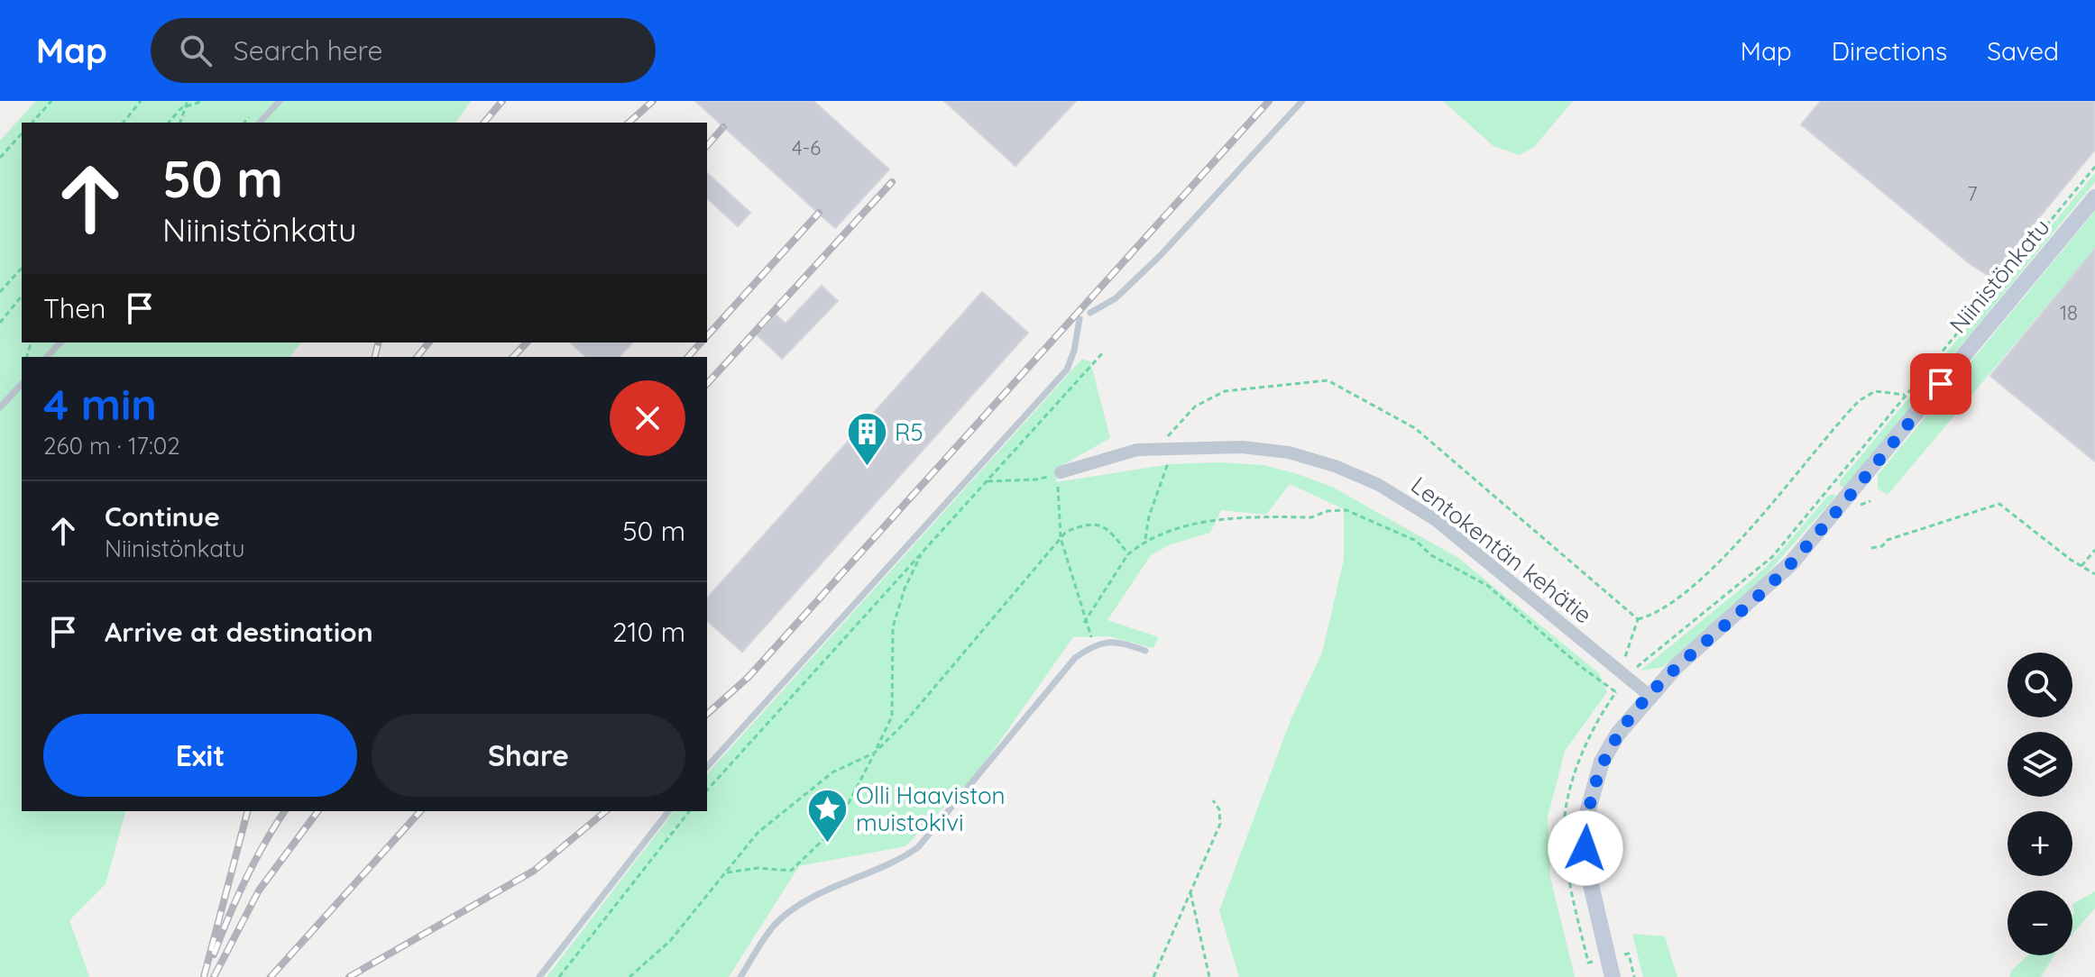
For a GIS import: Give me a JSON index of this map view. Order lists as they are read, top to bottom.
{
  "streets": {
    "street": ["Niinistönkatu", "Lentokentän kehätie"]
  },
  "crossings": [
    ["Niinistönkatu", "Lentokentän kehätie"]
  ],
  "places": {
    "building": ["R5"],
    "place": ["Olli Haaviston muistokivi"]
  },
  "house_numbers": ["4-6", "7", "18"],
  "page": {
    "header": "Map",
    "search": "Search here",
    "nav": ["Map", "Directions", "Saved"],
    "turn": ["50 m", "Niinistönkatu"],
    "then": "Then",
    "heading": ["4 min", "260 m · 17:02"],
    "list": [
      {
        "name": "Continue",
        "note": "Niinistönkatu",
        "value": "50 m"
      },
      {
        "name": "Arrive at destination",
        "value": "210 m"
      }
    ],
    "map_buttons": ["+", "−"],
    "buttons": ["Exit", "Share"]
  }
}
